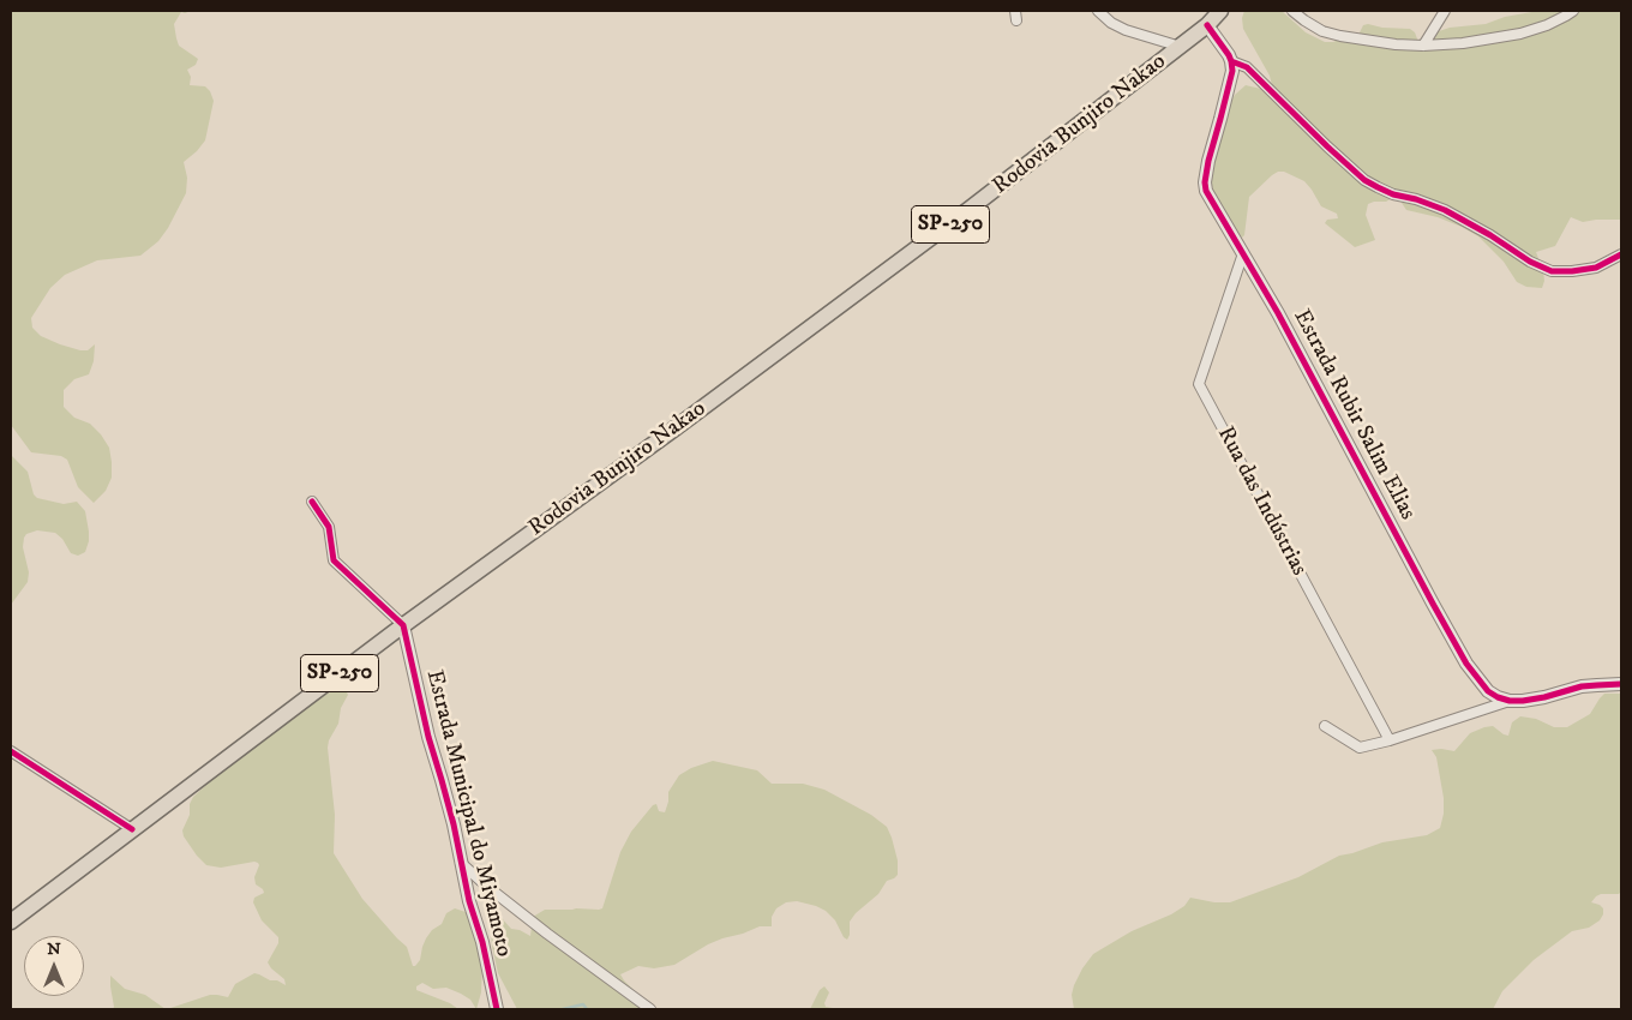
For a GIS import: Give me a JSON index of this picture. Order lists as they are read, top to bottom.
{
  "streets": {
    "main road": ["Rodovia Bunjiro Nakao", "SP-250"],
    "street": ["Estrada Rubir Salim Elias", "Rua das Indústrias", "Estrada Municipal do Miyamoto"]
  },
  "crossings": [
    ["Rodovia Bunjiro Nakao", "Estrada Municipal do Miyamoto"],
    ["Estrada Rubir Salim Elias", "Rua das Indústrias"]
  ],
  "north": "top"
}
